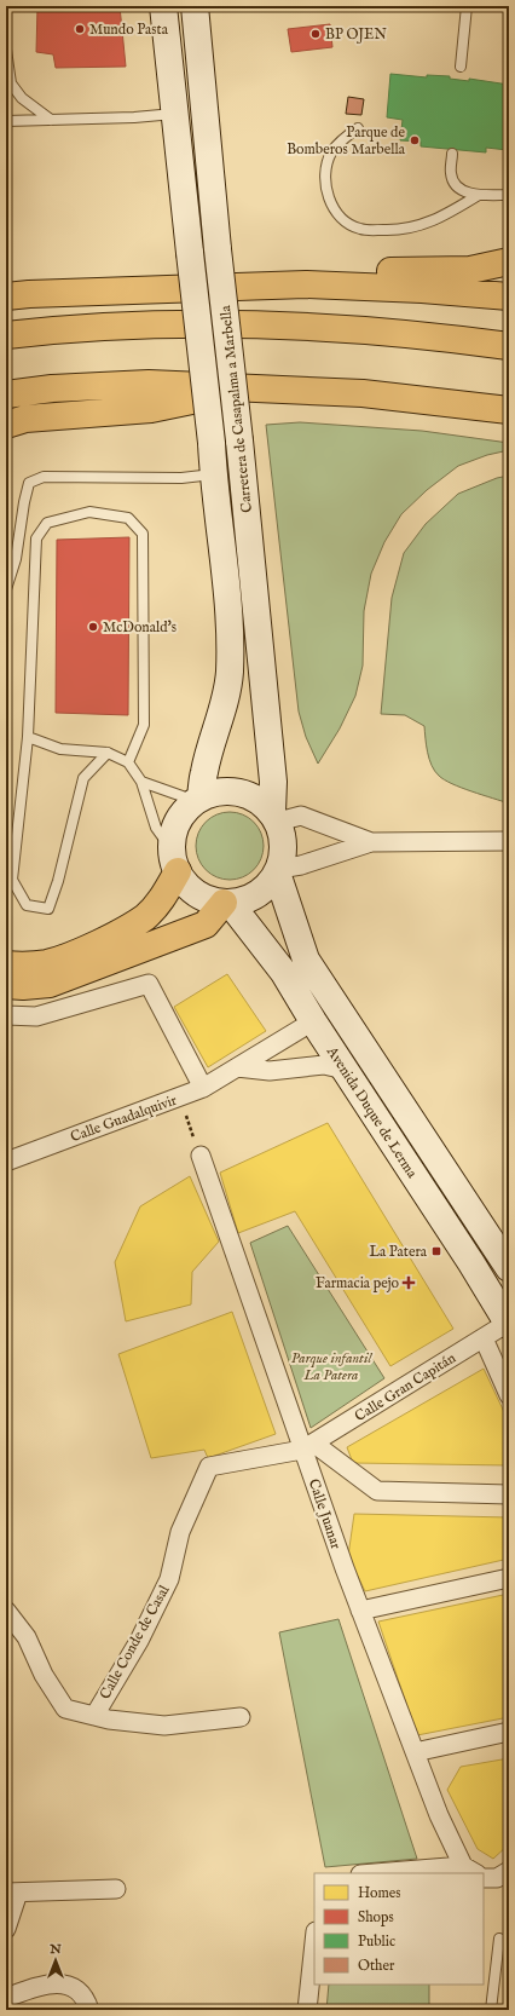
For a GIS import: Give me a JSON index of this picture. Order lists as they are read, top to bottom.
{
  "streets": {
    "main road": ["Carretera de Casapalma a Marbella", "Avenida Duque de Lerma"],
    "street": [
      "Calle Guadalquivir",
      "Calle Gran Capitán",
      "Calle Juanar",
      "Calle Conde de Casal"
    ]
  },
  "crossings": [
    ["Carretera de Casapalma a Marbella", "Avenida Duque de Lerma"],
    ["Avenida Duque de Lerma", "Calle Guadalquivir"],
    ["Avenida Duque de Lerma", "Calle Gran Capitán"],
    ["Calle Gran Capitán", "Calle Juanar"],
    ["Calle Gran Capitán", "Calle Conde de Casal"],
    ["Calle Juanar", "Calle Conde de Casal"]
  ],
  "parks": ["Parque infantil La Patera"],
  "places": {
    "other": [
      "Mundo Pasta",
      "BP OJEN",
      "Parque de Bomberos Marbella",
      "McDonald's"
    ],
    "transit": ["La Patera"],
    "health": ["Farmacia pejo"]
  },
  "legend": [
    "Homes",
    "Shops",
    "Public",
    "Other"
  ],
  "north": "top"
}
